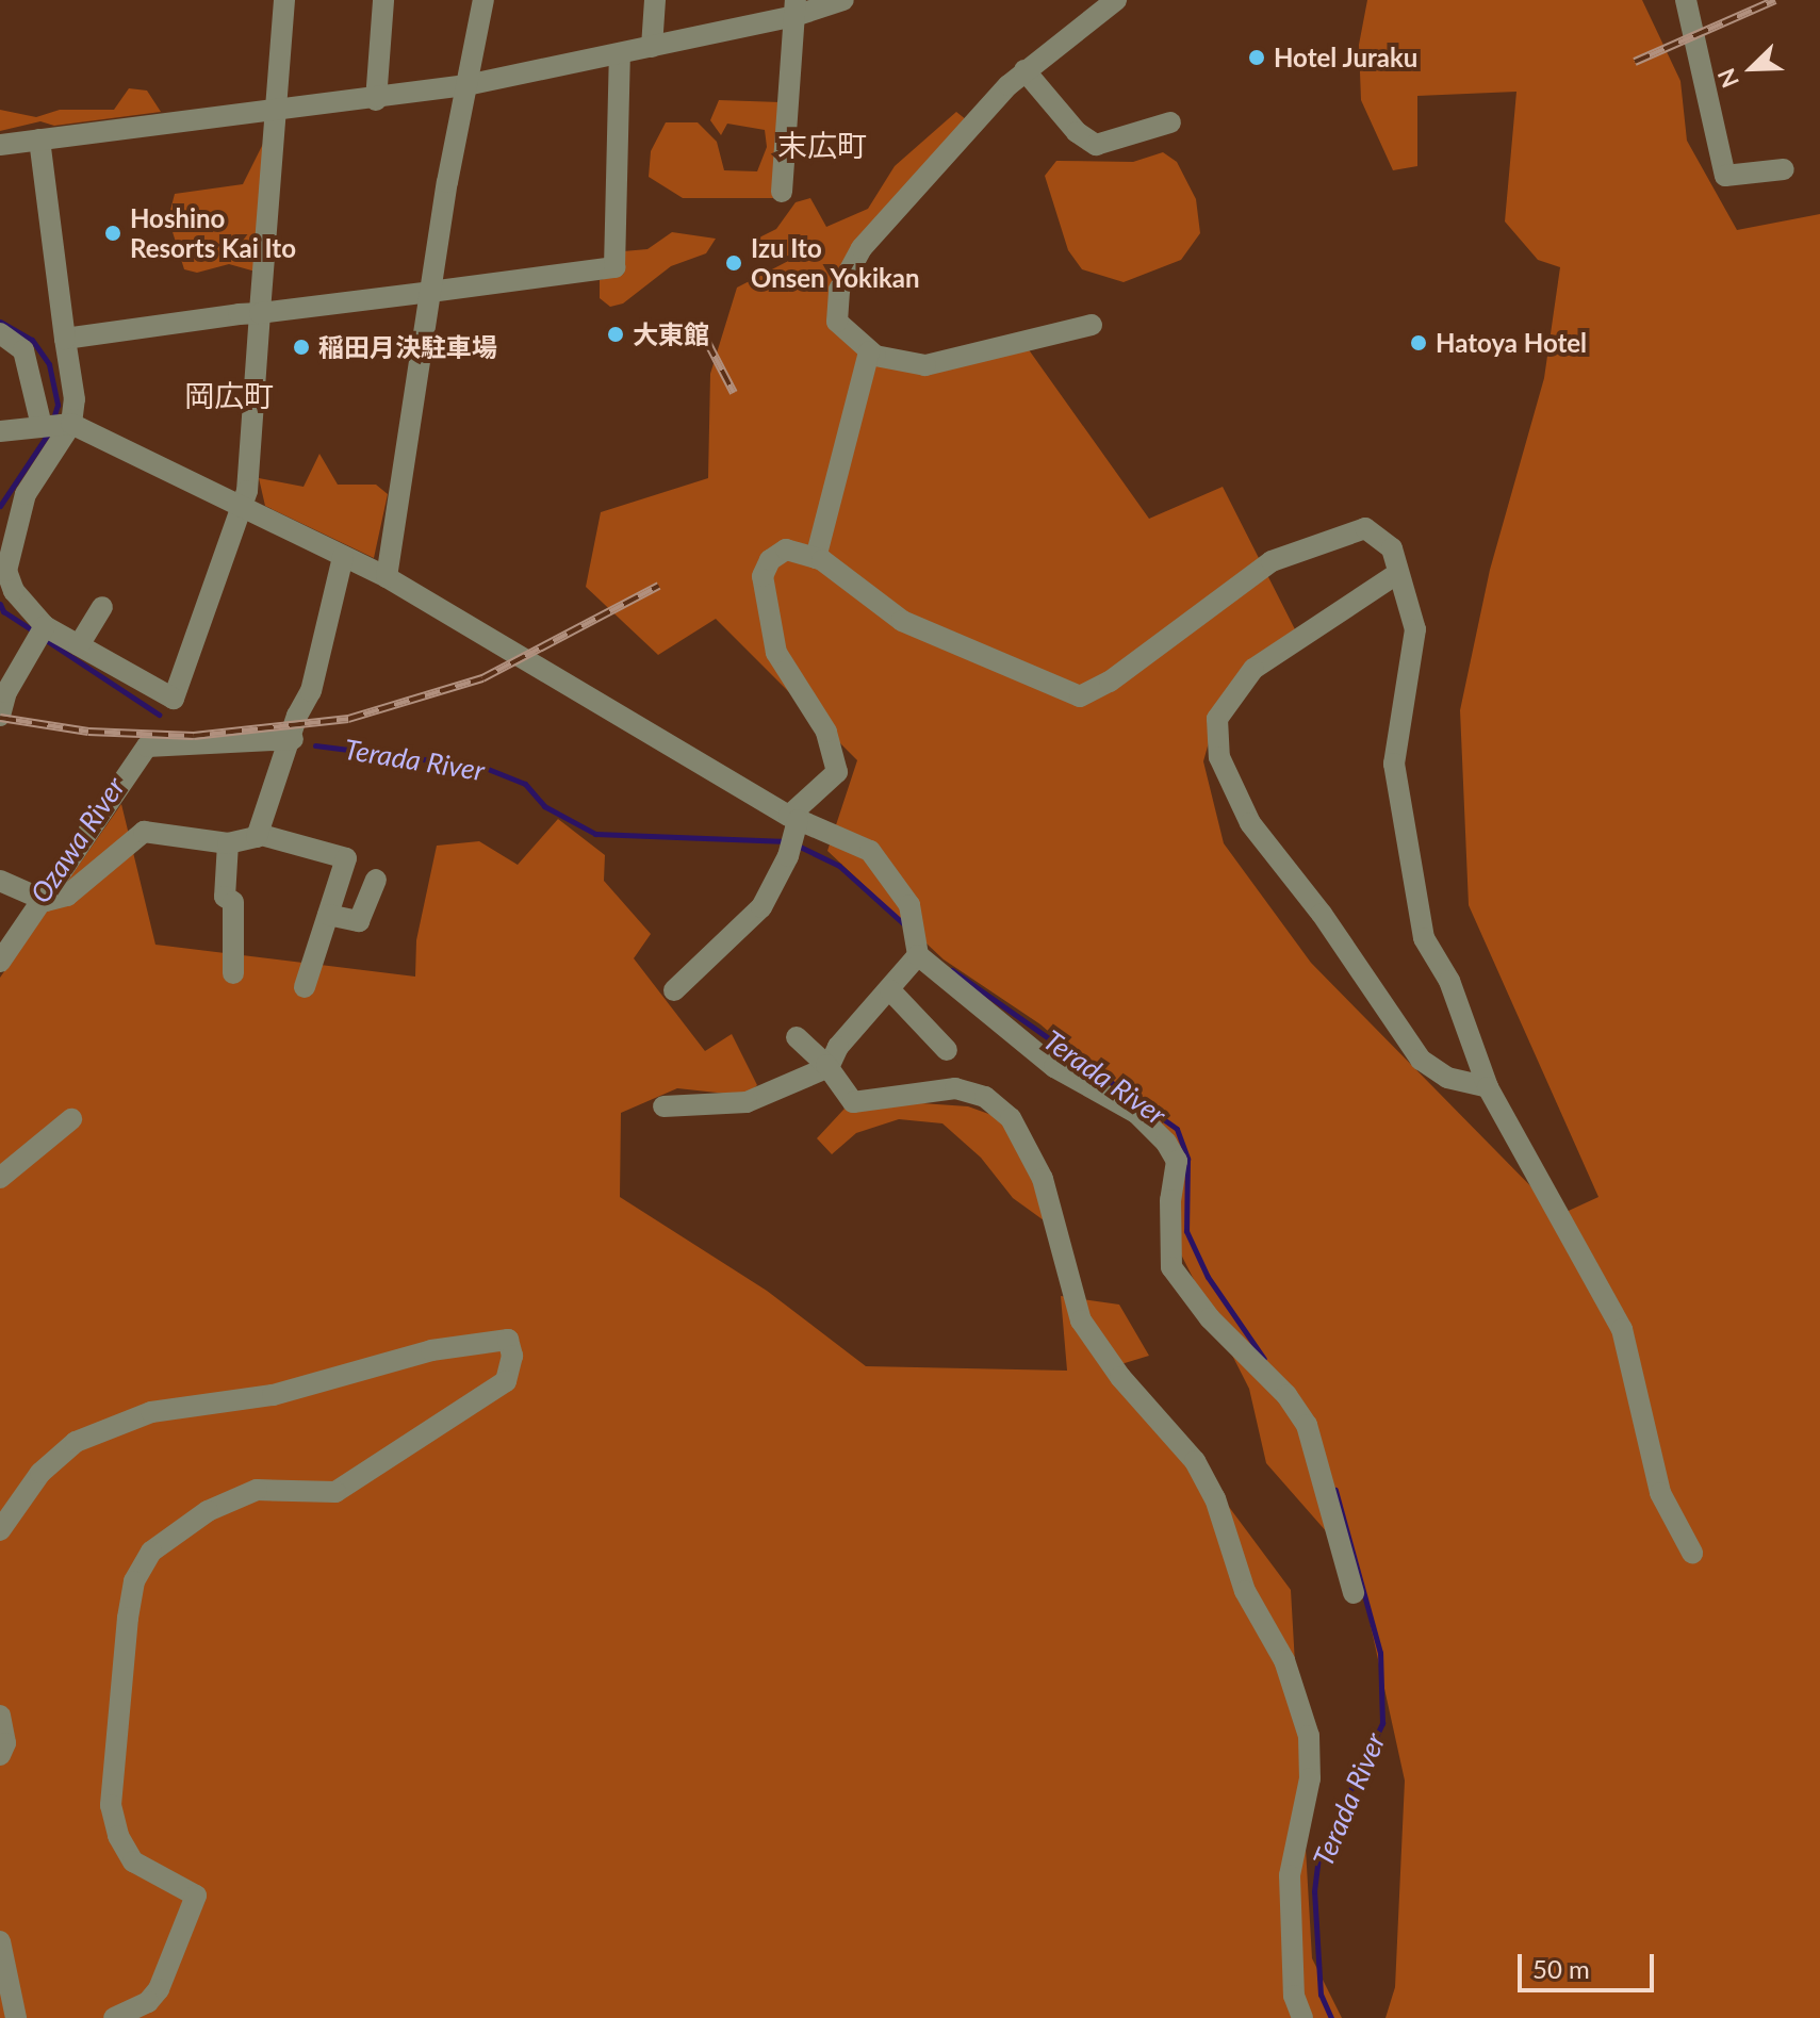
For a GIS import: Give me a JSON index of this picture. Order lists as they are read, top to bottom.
{
  "districts": ["末広町", "岡広町"],
  "water": ["Terada River", "Ozawa River"],
  "places": [
    "Hotel Juraku",
    "Hoshino Resorts Kai Ito",
    "Izu Ito Onsen Yokikan",
    "大東館",
    "Hatoya Hotel",
    "稲田月決駐車場"
  ],
  "scale_bar": "50 m",
  "north": "bottom left"
}
